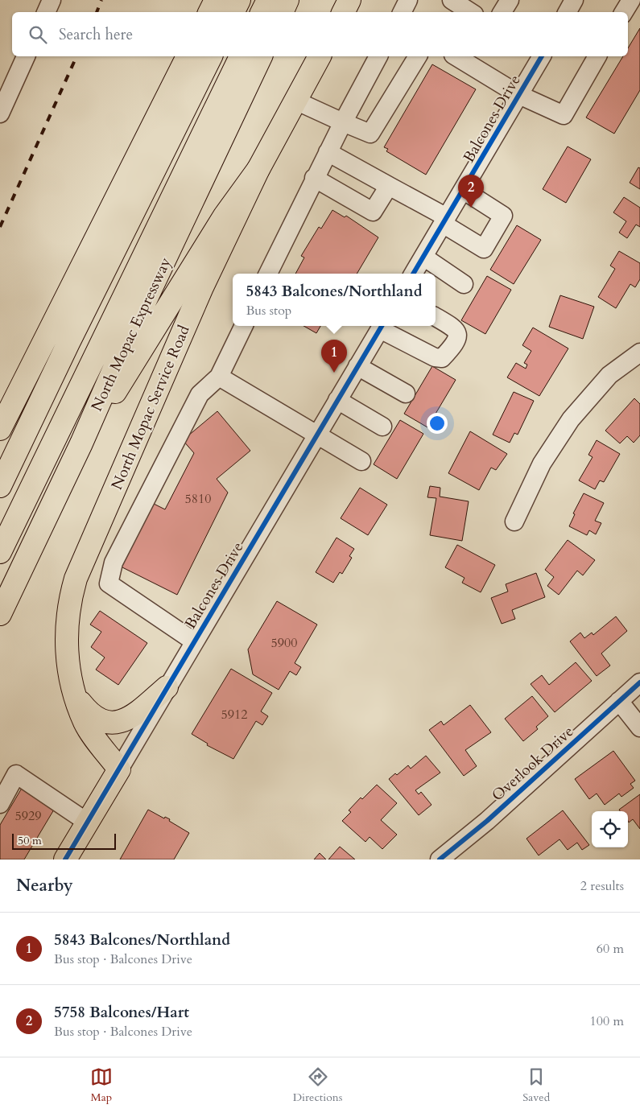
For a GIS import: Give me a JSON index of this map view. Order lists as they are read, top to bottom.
{
  "streets": {
    "main road": ["Balcones Drive", "North Mopac Expressway", "North Mopac Service Road"],
    "street": ["Overlook Drive"]
  },
  "crossings": [
    ["Balcones Drive", "North Mopac Service Road"]
  ],
  "house_numbers": [
    "5810",
    "5900",
    "5912",
    "5929"
  ],
  "scale_bar": "50 m",
  "page": {
    "search": "Search here",
    "pins": ["2", "1"],
    "popup": ["5843 Balcones/Northland", "Bus stop"],
    "scale": "50 m",
    "heading": ["Nearby", "2 results"],
    "list": [
      {
        "mark": "1",
        "name": "5843 Balcones/Northland",
        "note": "Bus stop · Balcones Drive",
        "value": "60 m"
      },
      {
        "mark": "2",
        "name": "5758 Balcones/Hart",
        "note": "Bus stop · Balcones Drive",
        "value": "100 m"
      }
    ],
    "nav": ["Map", "Directions", "Saved"]
  }
}
